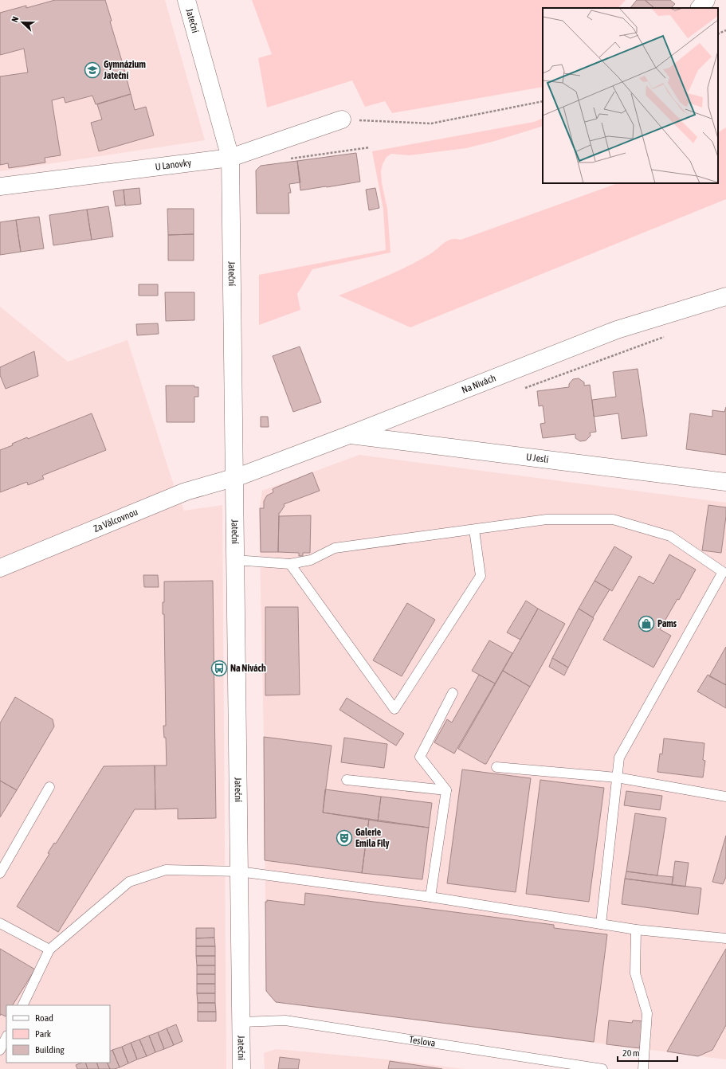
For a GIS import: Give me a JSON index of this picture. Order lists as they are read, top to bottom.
{
  "streets": {
    "street": [
      "Jateční",
      "U Lanovky",
      "Na Nivách",
      "U Jeslí",
      "Za Válcovnou"
    ],
    "lane": ["Teslova"]
  },
  "crossings": [
    ["Jateční", "U Lanovky"],
    ["Jateční", "Na Nivách"],
    ["Jateční", "Za Válcovnou"],
    ["Jateční", "Teslova"],
    ["Na Nivách", "U Jeslí"],
    ["Na Nivách", "Za Válcovnou"]
  ],
  "places": {
    "school or university": ["Gymnázium Jateční"],
    "shop": ["Pams"],
    "bus stop": ["Na Nivách"],
    "theatre": ["Galerie Emila Fily"]
  },
  "legend": ["Road", "Park", "Building"],
  "scale_bar": "20 m",
  "north": "left"
}
